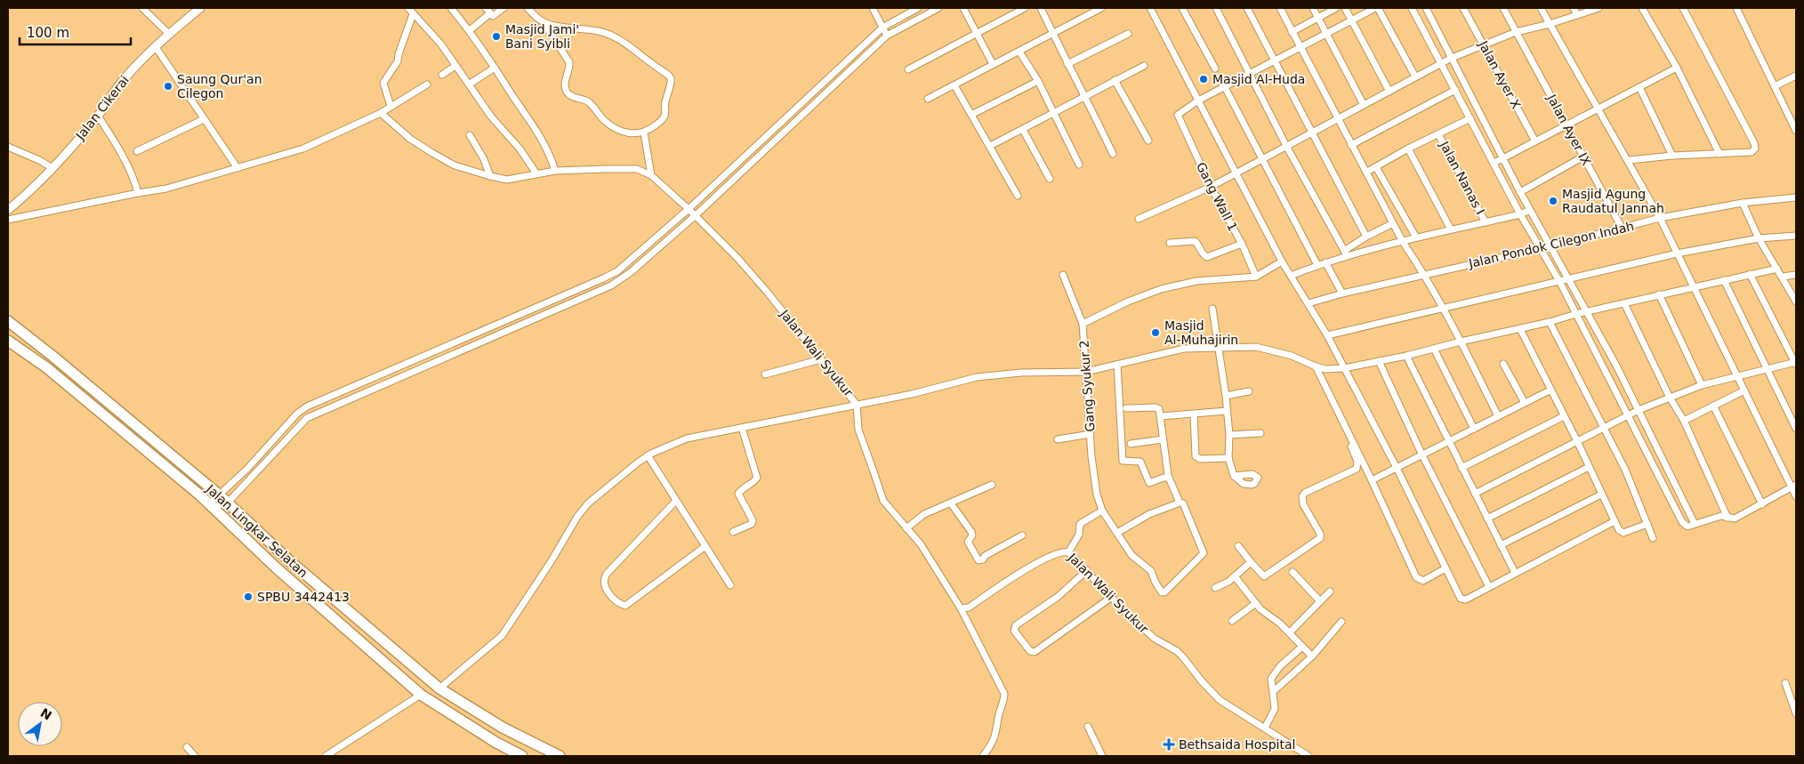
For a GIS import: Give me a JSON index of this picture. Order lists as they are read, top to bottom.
{
  "streets": {
    "highway": ["Jalan Lingkar Selatan"],
    "street": [
      "Jalan Ayer X",
      "Jalan Cikerai",
      "Jalan Ayer IX",
      "Jalan Nanas I",
      "Gang Wall 1",
      "Jalan Pondok Cilegon Indah",
      "Jalan Wali Syukur",
      "Gang Syukur 2"
    ]
  },
  "crossings": [
    ["Jalan Ayer IX", "Jalan Pondok Cilegon Indah"],
    ["Gang Wall 1", "Gang Syukur 2"]
  ],
  "places": {
    "other": [
      "Masjid Jami' Bani Syibli",
      "Masjid Al-Huda",
      "Saung Qur'an Cilegon",
      "Masjid Agung Raudatul Jannah",
      "Masjid Al-Muhajirin",
      "SPBU 3442413"
    ],
    "health": ["Bethsaida Hospital"]
  },
  "scale_bar": "100 m",
  "north": "top right"
}
